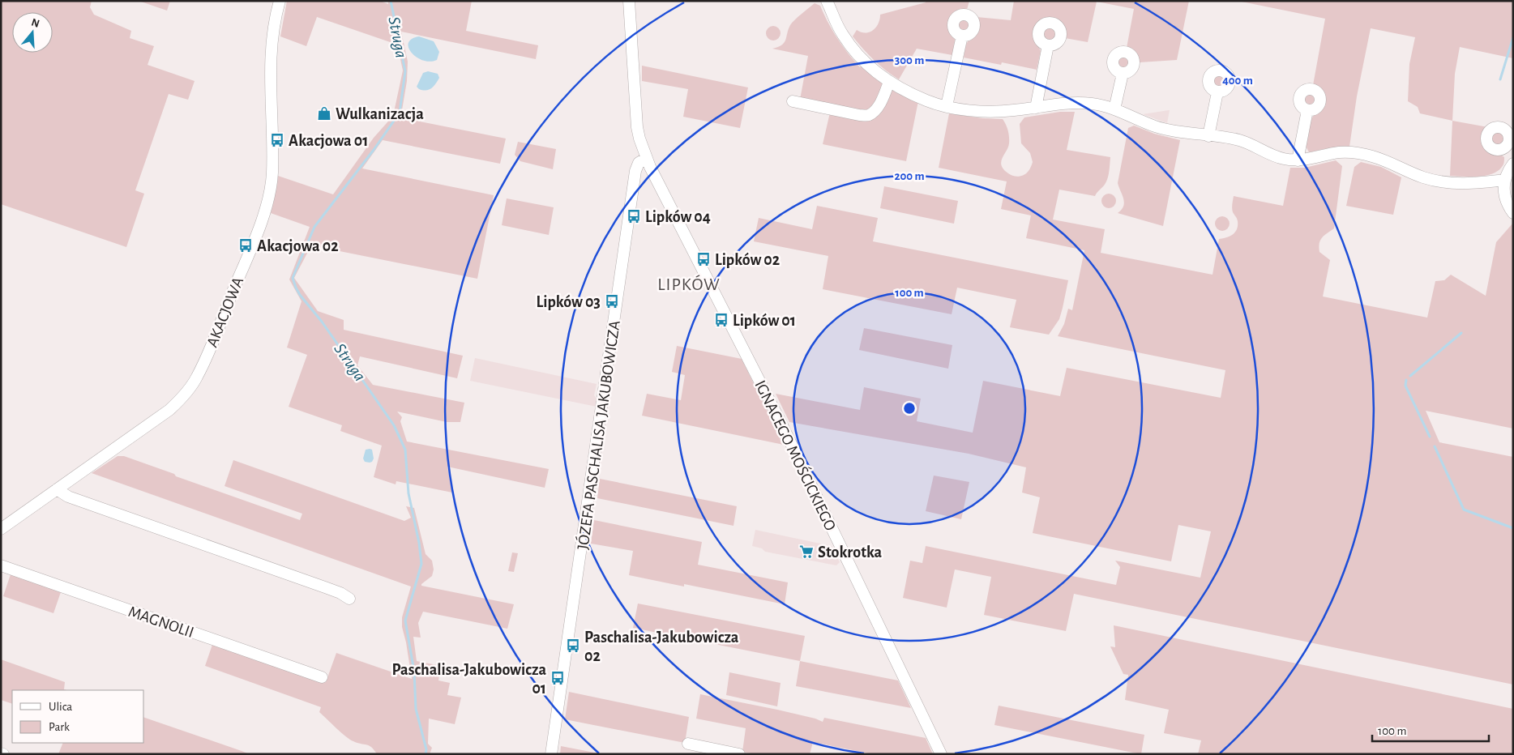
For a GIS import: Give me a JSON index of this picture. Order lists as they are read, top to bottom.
{
  "streets": {
    "street": [
      "AKACJOWA",
      "JÓZEFA PASCHALISA JAKUBOWICZA",
      "IGNACEGO MOŚCICKIEGO",
      "MAGNOLII"
    ]
  },
  "crossings": [
    ["JÓZEFA PASCHALISA JAKUBOWICZA", "IGNACEGO MOŚCICKIEGO"]
  ],
  "districts": ["LIPKÓW"],
  "water": ["Struga"],
  "places": {
    "shop": ["Wulkanizacja"],
    "bus stop": [
      "Akacjowa 01",
      "Lipków 04",
      "Akacjowa 02",
      "Lipków 02",
      "Lipków 03",
      "Lipków 01",
      "Paschalisa-Jakubowicza 02",
      "Paschalisa-Jakubowicza 01"
    ],
    "supermarket": ["Stokrotka"]
  },
  "legend": ["Ulica", "Park"],
  "scale_bar": "100 m",
  "north": "top",
  "rings": [
    "300 m",
    "400 m",
    "200 m",
    "100 m"
  ]
}
